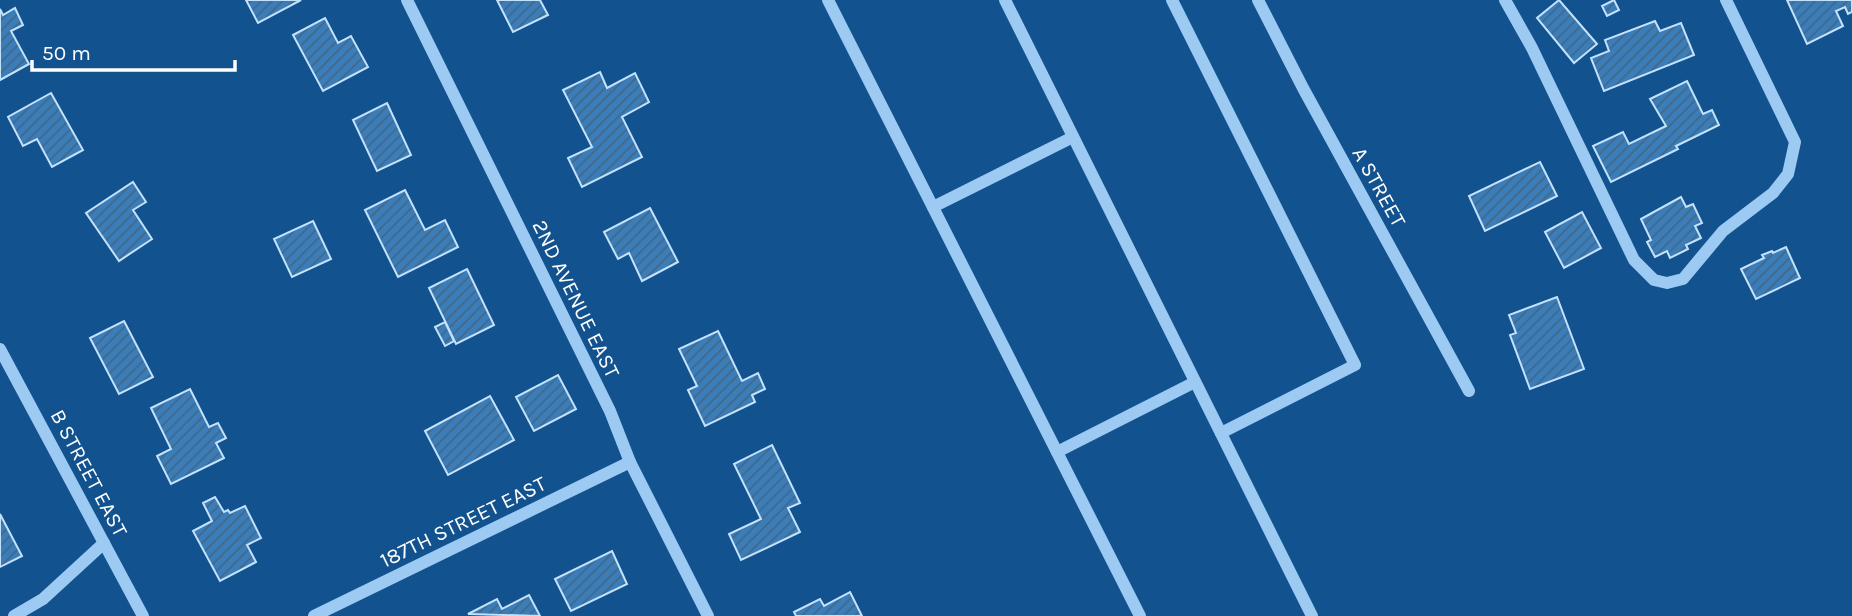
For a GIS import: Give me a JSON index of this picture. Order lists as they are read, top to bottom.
{
  "streets": {
    "street": [
      "A STREET",
      "2ND AVENUE EAST",
      "B STREET EAST",
      "187TH STREET EAST"
    ]
  },
  "crossings": [
    ["2ND AVENUE EAST", "187TH STREET EAST"]
  ],
  "scale_bar": "50 m"
}
